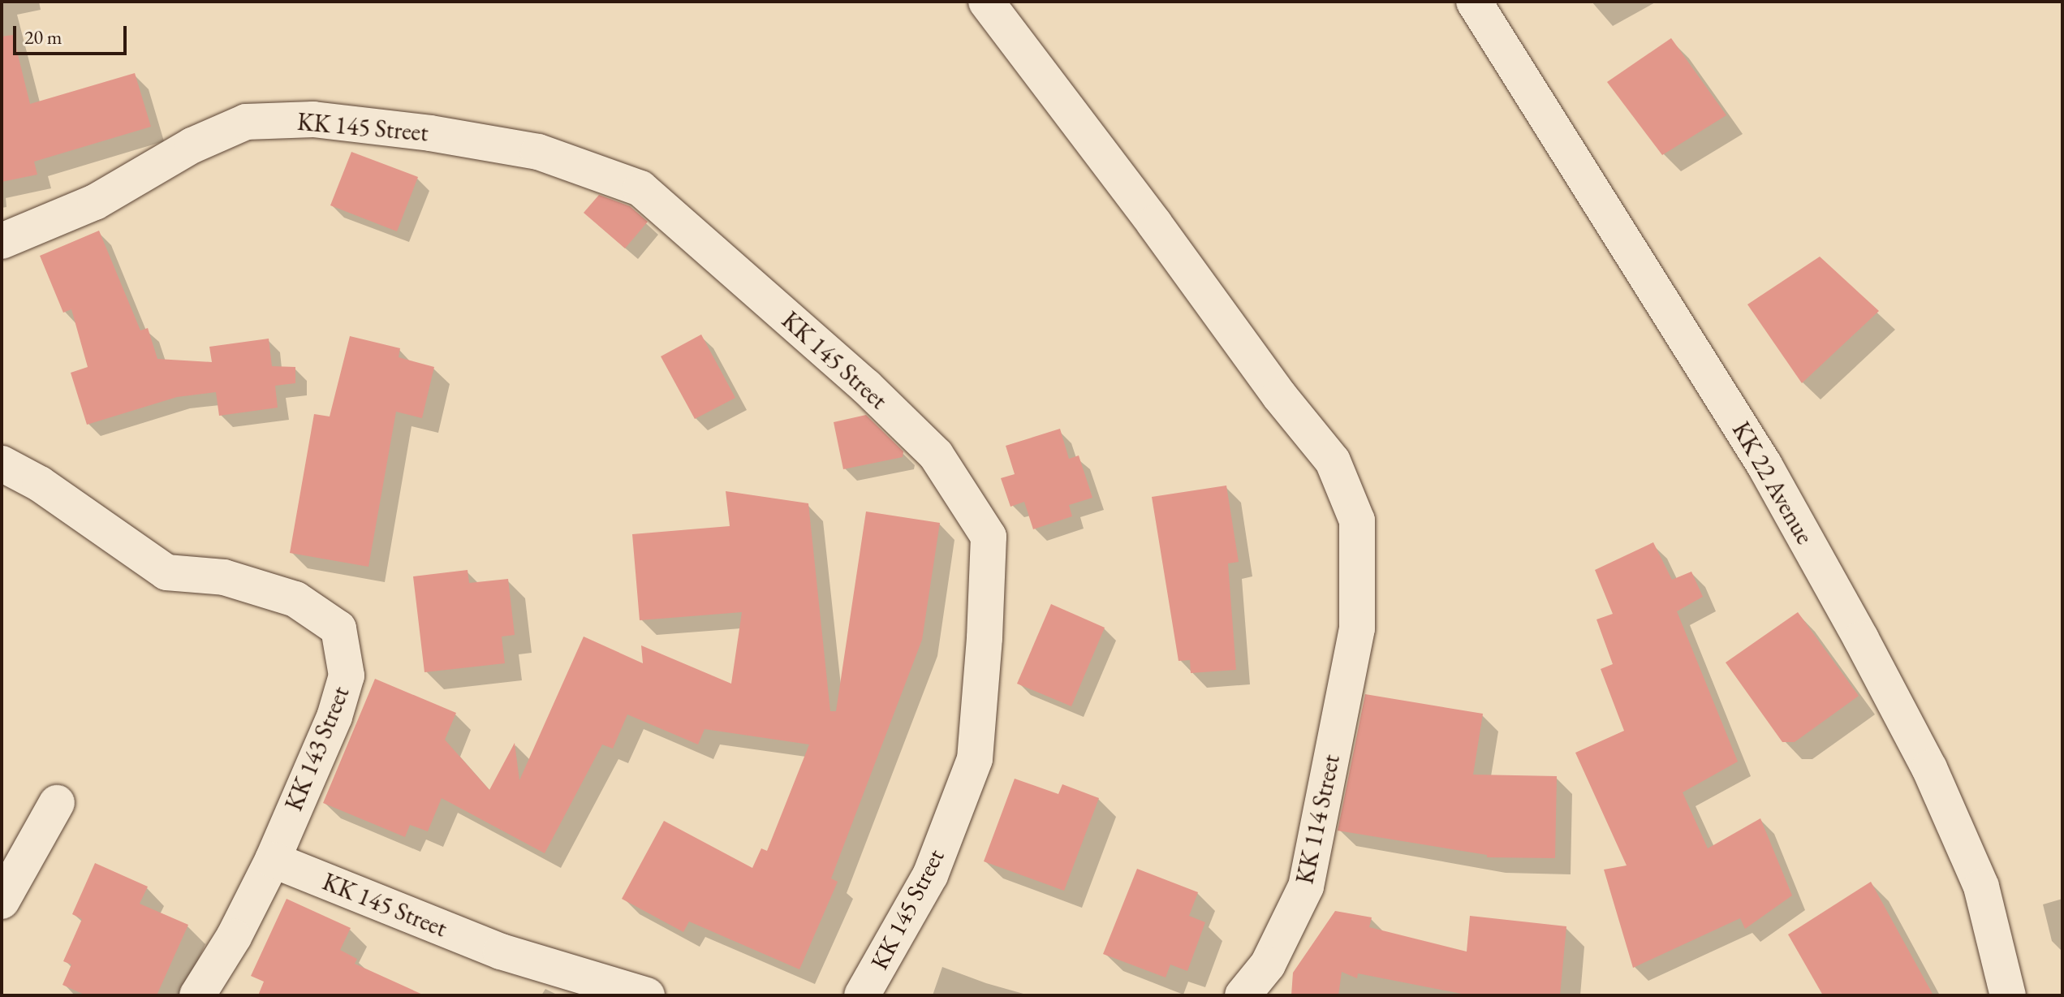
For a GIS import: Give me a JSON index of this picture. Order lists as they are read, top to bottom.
{
  "streets": {
    "street": [
      "KK 145 Street",
      "KK 22 Avenue",
      "KK 143 Street",
      "KK 114 Street"
    ]
  },
  "crossings": [
    ["KK 145 Street", "KK 143 Street"]
  ],
  "scale_bar": "20 m"
}
